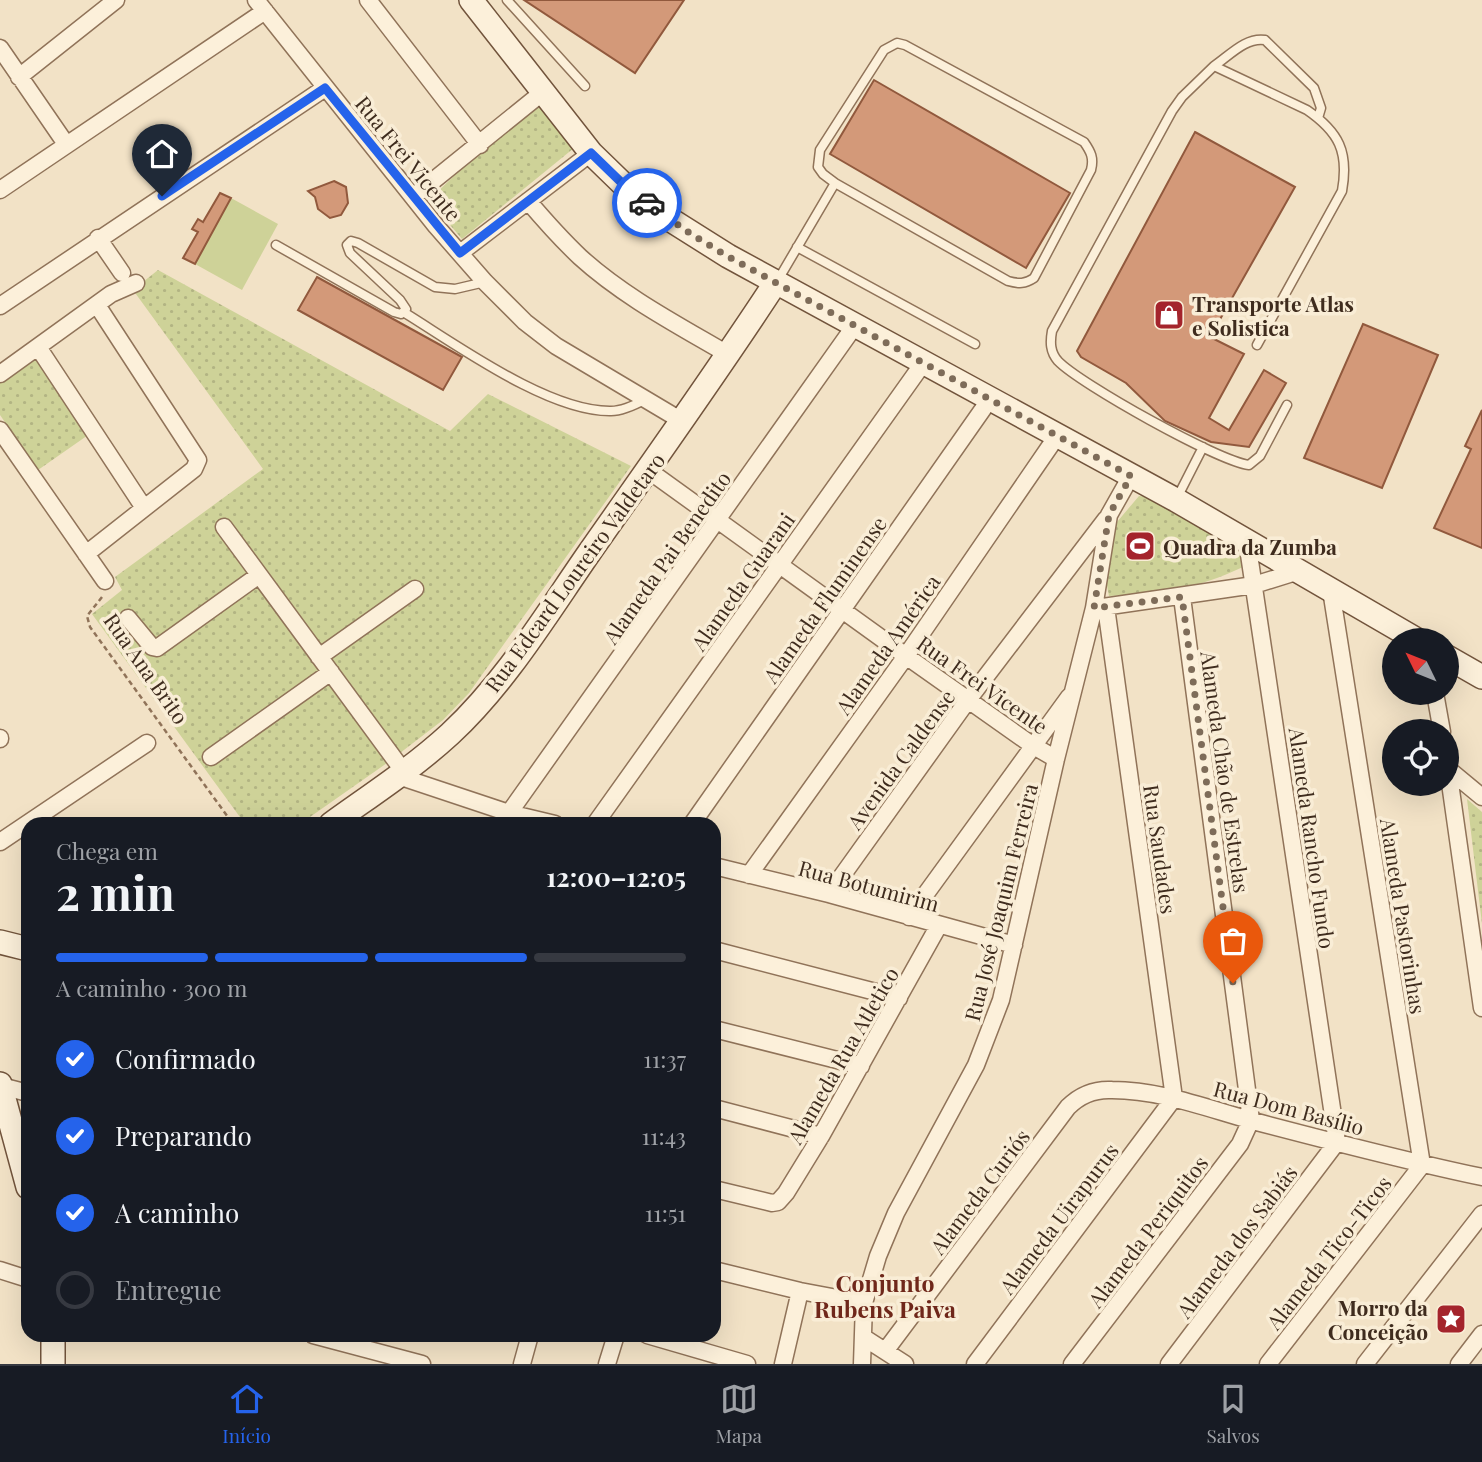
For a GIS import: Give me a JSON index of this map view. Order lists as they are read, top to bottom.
{
  "streets": {
    "street": [
      "Rua Frei Vicente",
      "Alameda Pai Benedito",
      "Rua Edcard Loureiro Valdetaro",
      "Alameda Guarani",
      "Alameda Fluminense",
      "Alameda América",
      "Rua Ana Brito",
      "Avenida Caldense",
      "Alameda Chão de Estrelas",
      "Alameda Rancho Fundo",
      "Rua Saudades",
      "Rua Botumirim",
      "Rua José Joaquim Ferreira",
      "Alameda Pastorinhas",
      "Alameda Rua Atletico",
      "Rua Dom Basílio",
      "Alameda Curiós",
      "Alameda Uirapurus",
      "Alameda Periquitos",
      "Alameda dos Sabiás",
      "Alameda Tico-Ticos"
    ]
  },
  "crossings": [
    ["Rua Frei Vicente", "Alameda Pai Benedito"],
    ["Rua Frei Vicente", "Rua Edcard Loureiro Valdetaro"],
    ["Rua Frei Vicente", "Alameda Guarani"],
    ["Rua Frei Vicente", "Alameda Fluminense"],
    ["Rua Frei Vicente", "Alameda América"],
    ["Rua Frei Vicente", "Avenida Caldense"],
    ["Rua Frei Vicente", "Rua José Joaquim Ferreira"],
    ["Alameda América", "Rua Botumirim"],
    ["Avenida Caldense", "Rua Botumirim"],
    ["Avenida Caldense", "Rua José Joaquim Ferreira"],
    ["Alameda Chão de Estrelas", "Rua Dom Basílio"],
    ["Alameda Chão de Estrelas", "Alameda Periquitos"],
    ["Alameda Rancho Fundo", "Rua Dom Basílio"],
    ["Alameda Rancho Fundo", "Alameda dos Sabiás"],
    ["Rua Saudades", "Rua José Joaquim Ferreira"],
    ["Rua Saudades", "Rua Dom Basílio"],
    ["Rua Saudades", "Alameda Uirapurus"],
    ["Rua Botumirim", "Rua José Joaquim Ferreira"],
    ["Rua Botumirim", "Alameda Rua Atletico"],
    ["Alameda Pastorinhas", "Rua Dom Basílio"],
    ["Alameda Pastorinhas", "Alameda Tico-Ticos"],
    ["Rua Dom Basílio", "Alameda Curiós"],
    ["Rua Dom Basílio", "Alameda Uirapurus"],
    ["Rua Dom Basílio", "Alameda Periquitos"],
    ["Rua Dom Basílio", "Alameda dos Sabiás"],
    ["Rua Dom Basílio", "Alameda Tico-Ticos"]
  ],
  "districts": ["Conjunto Rubens Paiva"],
  "places": {
    "shop": ["Transporte Atlas e Solistica"],
    "sports": ["Quadra da Zumba"],
    "place": ["Morro da Conceição"]
  },
  "north": "top left",
  "page": {
    "heading": ["2 min", "Chega em", "12:00–12:05"],
    "bar": "A caminho · 300 m",
    "list": [
      ["Confirmado", "11:37"],
      ["Preparando", "11:43"],
      ["A caminho", "11:51"],
      "Entregue"
    ],
    "tabs": ["Início", "Mapa", "Salvos"]
  }
}
